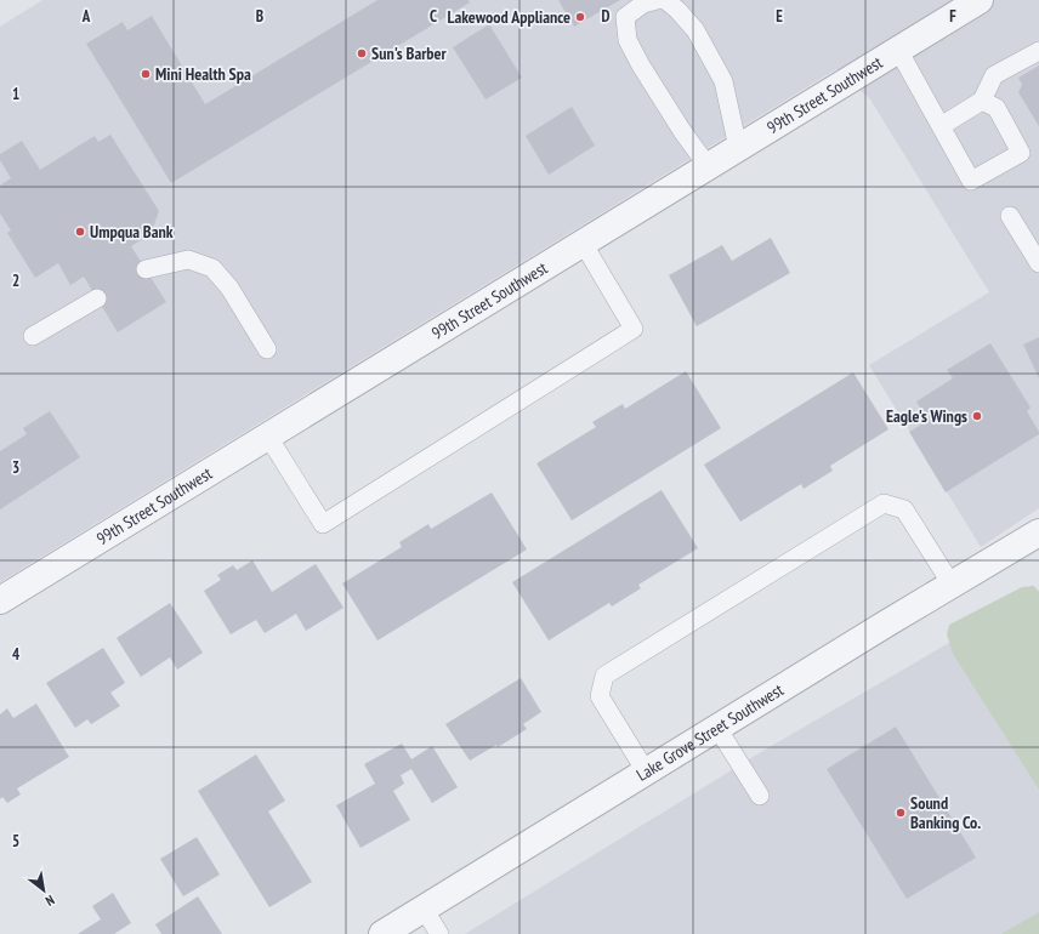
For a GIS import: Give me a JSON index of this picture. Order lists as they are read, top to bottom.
{
  "streets": {
    "street": ["99th Street Southwest", "Lake Grove Street Southwest"]
  },
  "places": [
    "Lakewood Appliance",
    "Sun's Barber",
    "Mini Health Spa",
    "Umpqua Bank",
    "Eagle's Wings",
    "Sound Banking Co."
  ],
  "north": "bottom right",
  "grid": {
    "columns": [
      "A",
      "B",
      "C",
      "D",
      "E",
      "F"
    ],
    "rows": [
      "1",
      "2",
      "3",
      "4",
      "5"
    ]
  }
}
